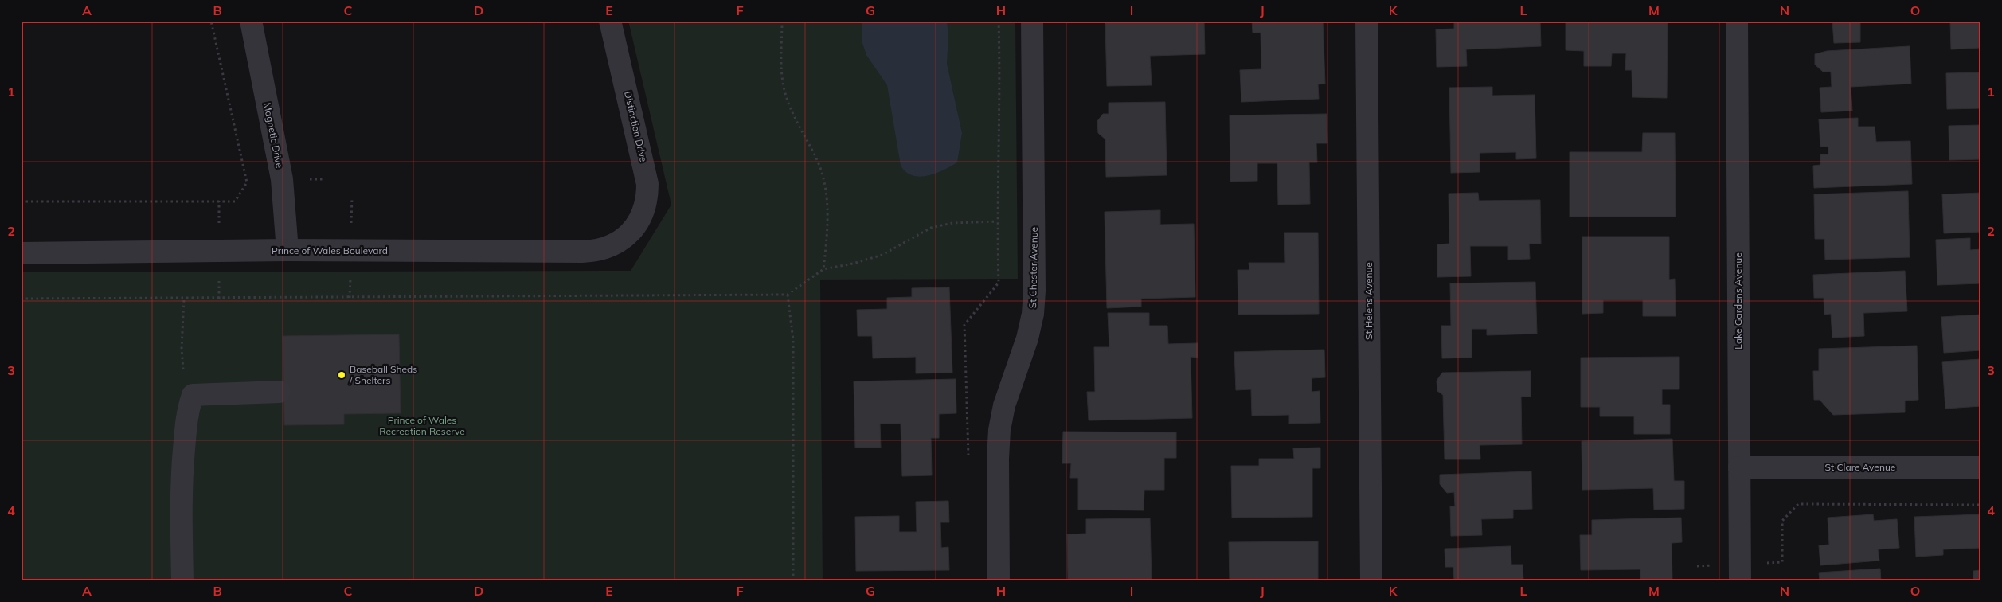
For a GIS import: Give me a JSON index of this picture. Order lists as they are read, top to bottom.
{
  "streets": {
    "street": [
      "Distinction Drive",
      "Magnetic Drive",
      "Prince of Wales Boulevard",
      "St Chester Avenue",
      "St Helens Avenue",
      "Lake Gardens Avenue",
      "St Clare Avenue"
    ]
  },
  "crossings": [
    ["Distinction Drive", "Prince of Wales Boulevard"],
    ["Magnetic Drive", "Prince of Wales Boulevard"],
    ["Lake Gardens Avenue", "St Clare Avenue"]
  ],
  "parks": ["Prince of Wales Recreation Reserve"],
  "places": ["Baseball Sheds / Shelters"],
  "grid": {
    "columns": [
      "A",
      "B",
      "C",
      "D",
      "E",
      "F",
      "G",
      "H",
      "I",
      "J",
      "K",
      "L",
      "M",
      "N",
      "O"
    ],
    "rows": [
      "1",
      "2",
      "3",
      "4"
    ]
  }
}
